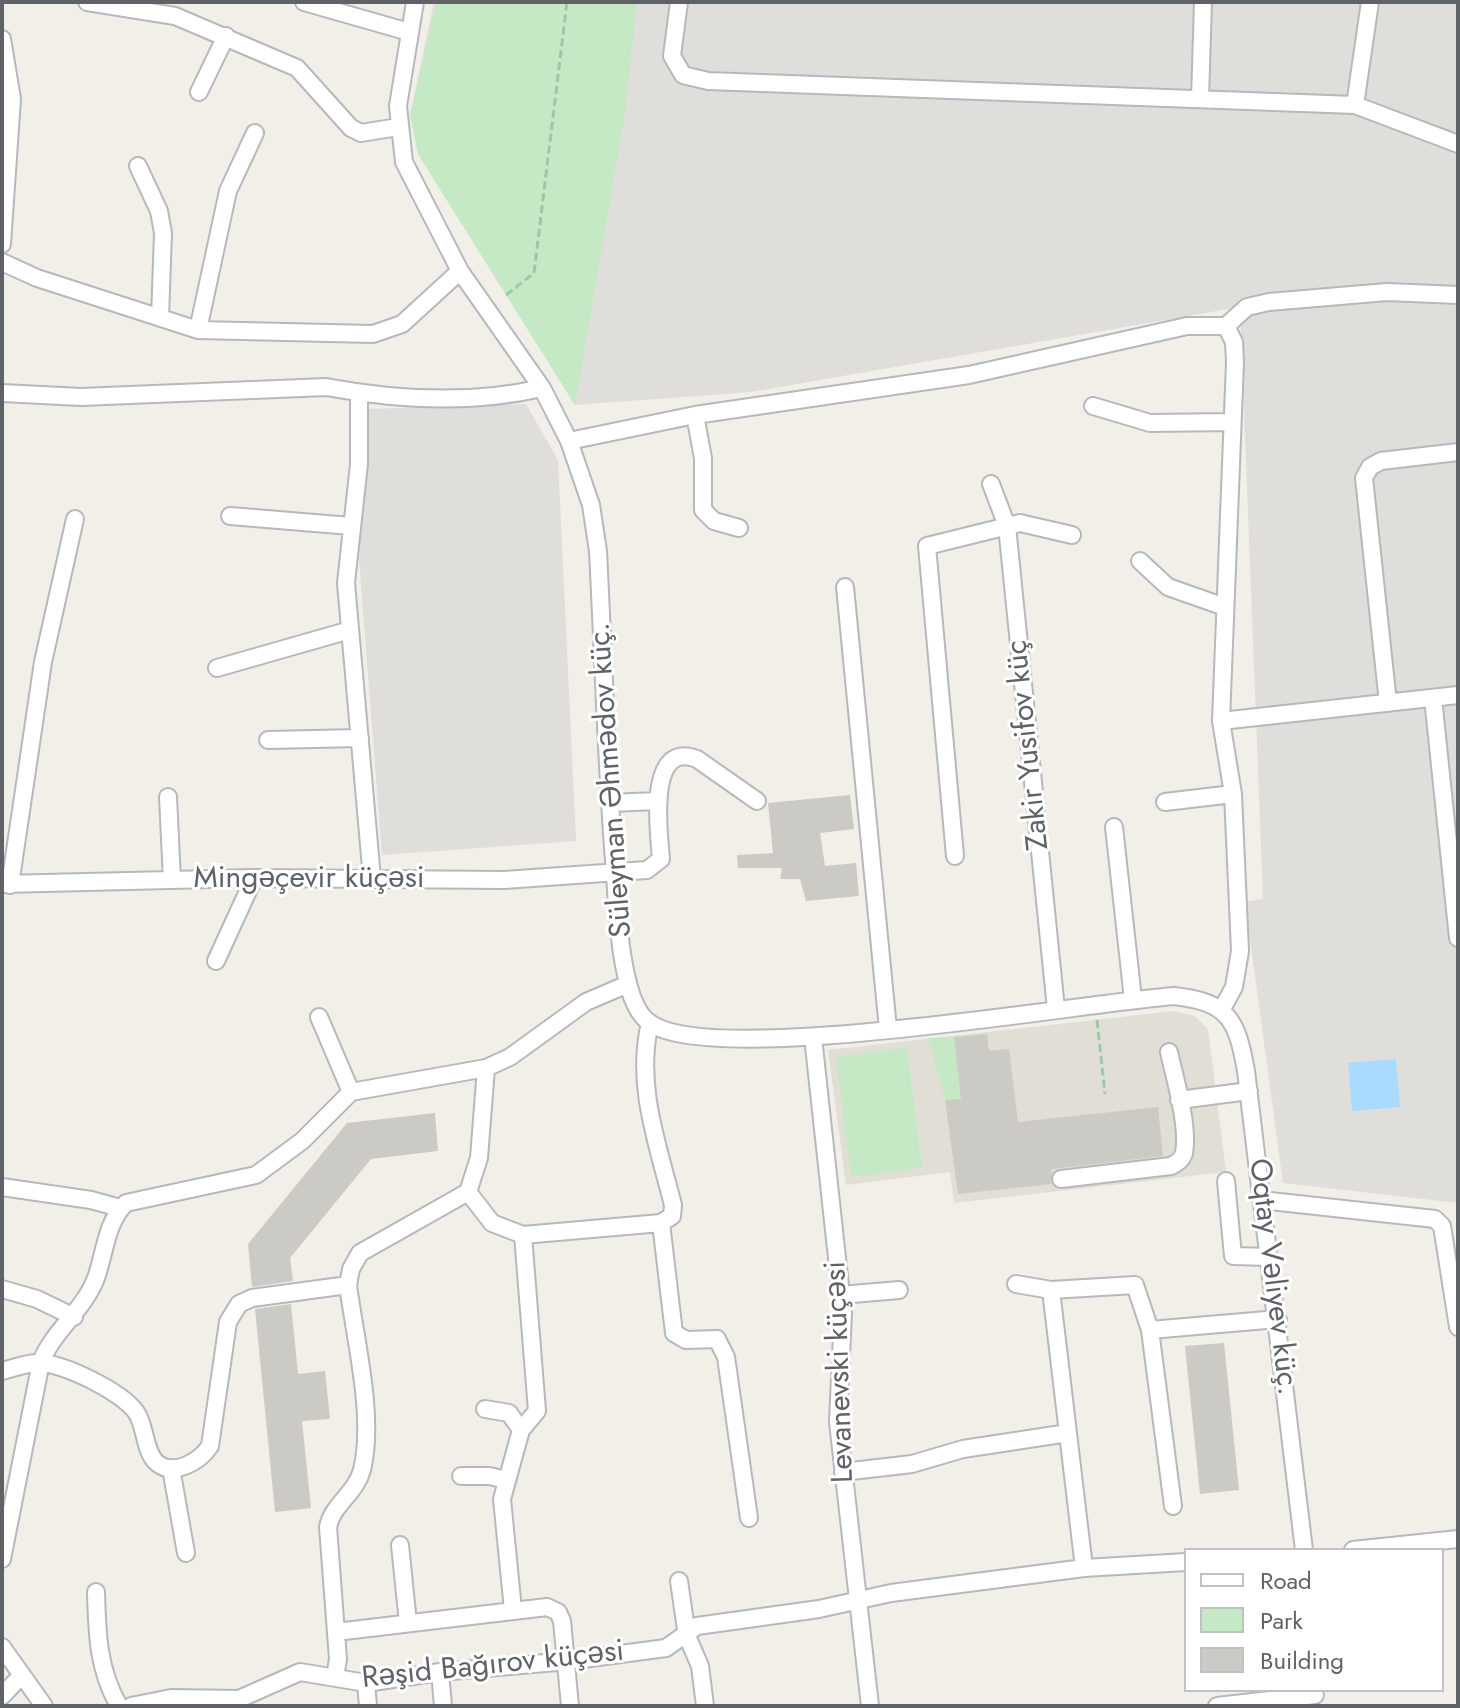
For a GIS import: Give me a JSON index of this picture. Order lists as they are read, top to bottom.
{
  "streets": {
    "street": [
      "Zakir Yusifov küç",
      "Süleyman Əhmədov küç.",
      "Mingəçevir küçəsi",
      "Oqtay Vəliyev küç.",
      "Levanevski küçəsi",
      "Rəşid Bağırov küçəsi"
    ]
  },
  "crossings": [
    ["Süleyman Əhmədov küç.", "Mingəçevir küçəsi"],
    ["Levanevski küçəsi", "Rəşid Bağırov küçəsi"]
  ],
  "legend": ["Road", "Park", "Building"]
}
